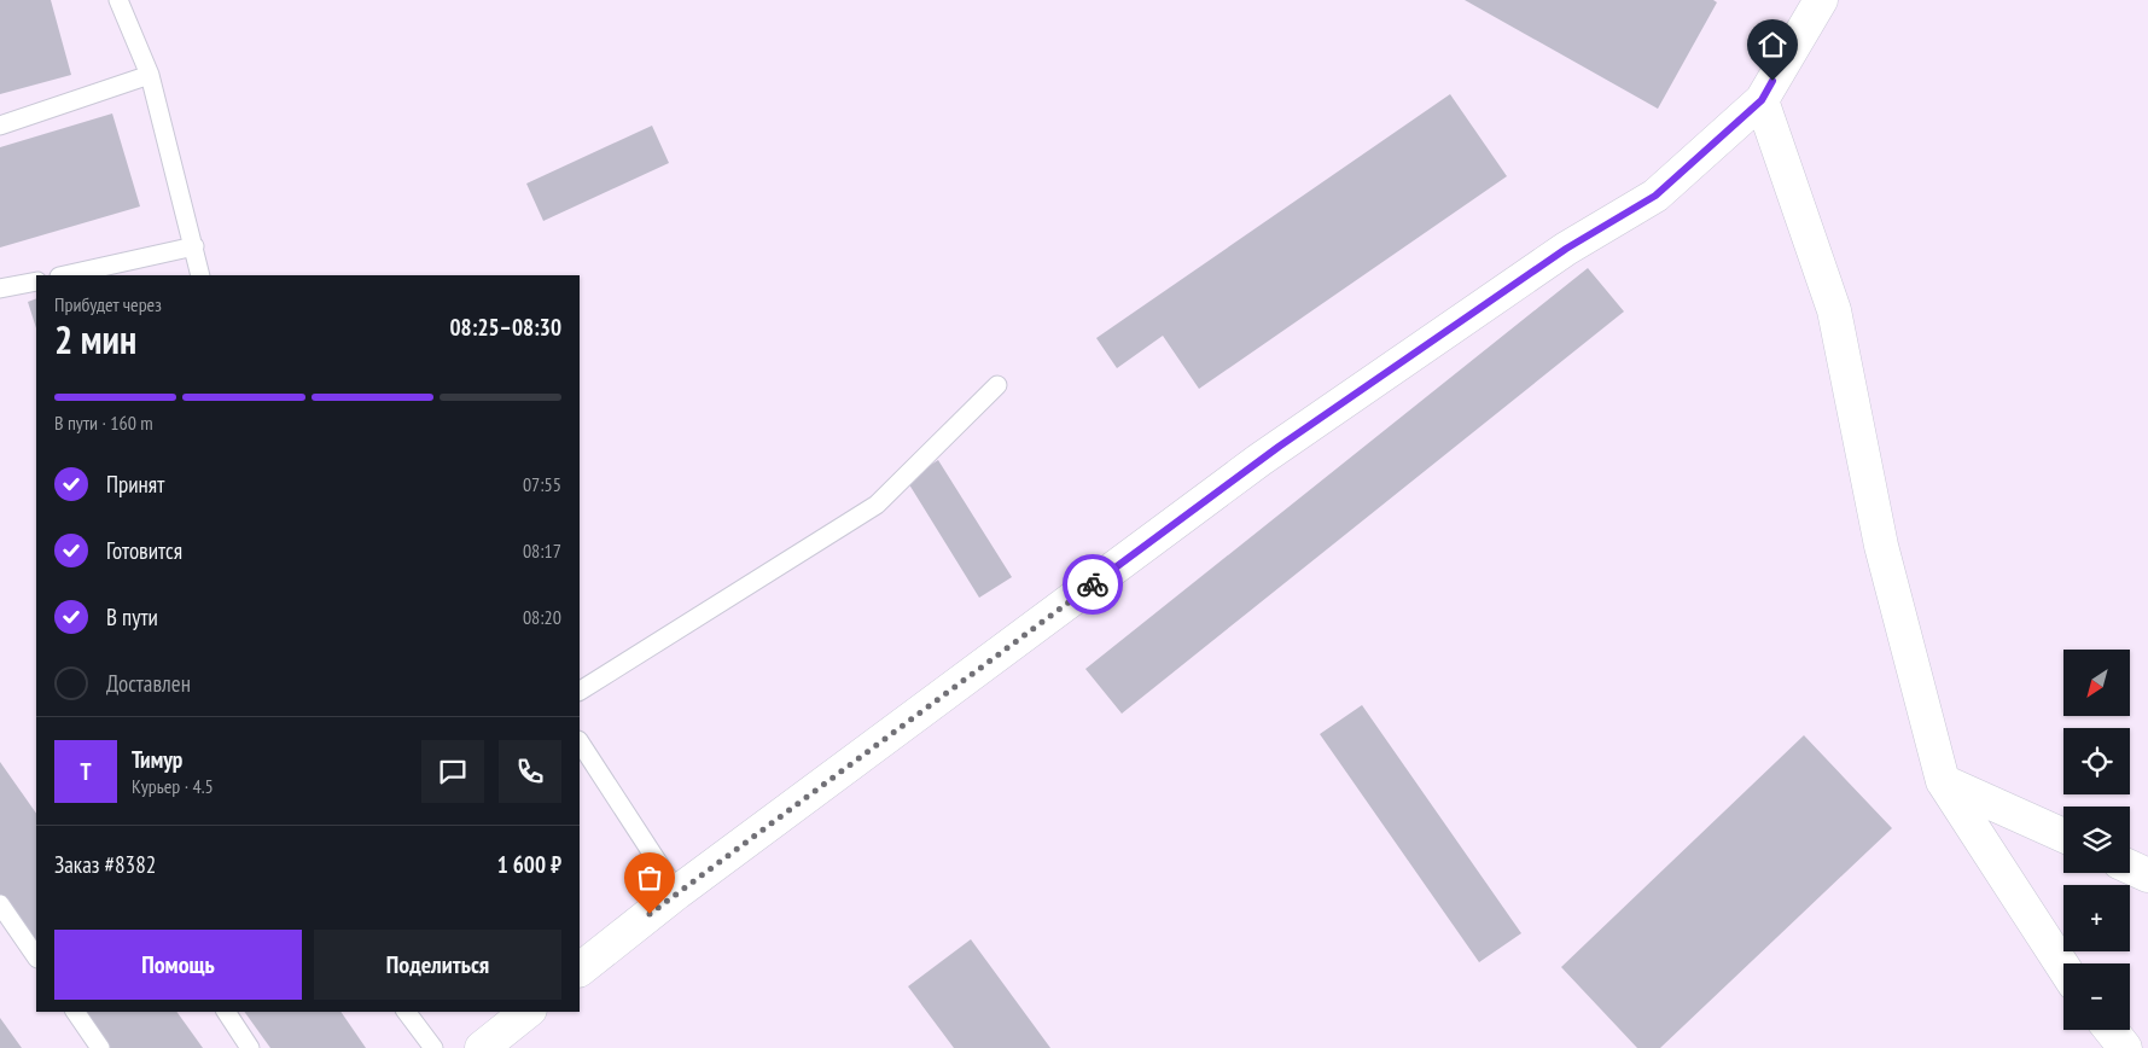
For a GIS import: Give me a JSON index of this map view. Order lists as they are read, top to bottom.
{
  "north": "bottom left",
  "page": {
    "heading": ["2 мин", "Прибудет через", "08:25–08:30"],
    "panel": [
      "Тимур",
      "Курьер · 4.5",
      "Заказ #8382",
      "1 600 ₽"
    ],
    "bar": "В пути · 160 m",
    "list": [
      ["Принят", "07:55"],
      ["Готовится", "08:17"],
      ["В пути", "08:20"],
      "Доставлен"
    ],
    "map_buttons": ["+", "−"],
    "round": "Т",
    "buttons": ["Помощь", "Поделиться"]
  }
}
